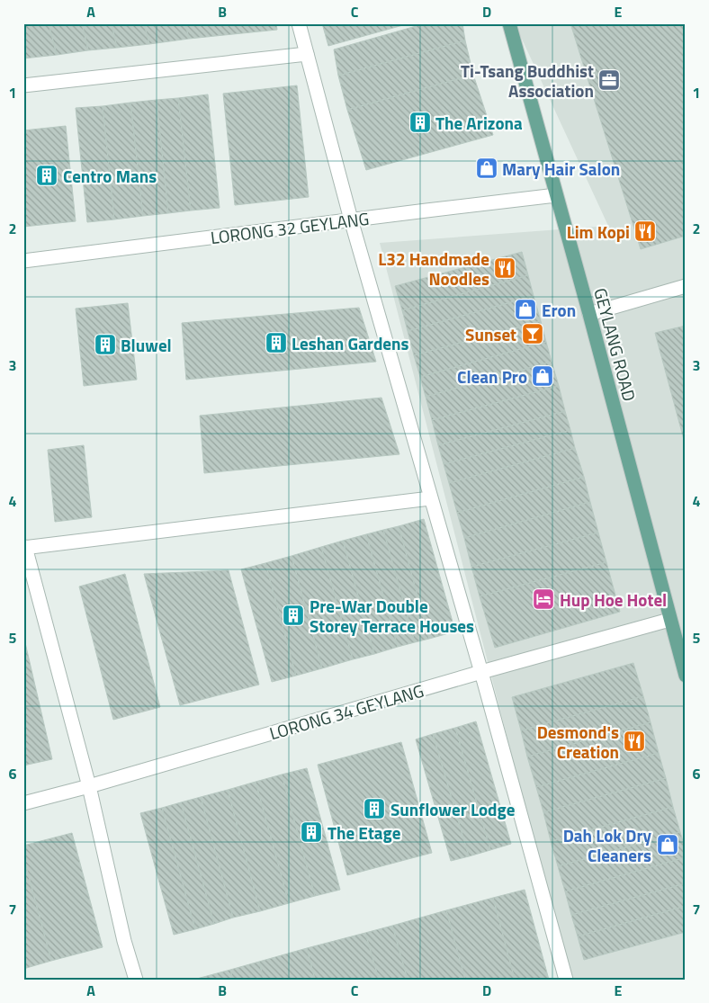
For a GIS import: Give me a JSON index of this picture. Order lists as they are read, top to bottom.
{
  "streets": {
    "main road": ["GEYLANG ROAD"],
    "street": ["LORONG 32 GEYLANG", "LORONG 34 GEYLANG"]
  },
  "crossings": [
    ["LORONG 32 GEYLANG", "GEYLANG ROAD"],
    ["GEYLANG ROAD", "LORONG 34 GEYLANG"]
  ],
  "places": {
    "office": ["Ti-Tsang Buddhist Association"],
    "building": [
      "The Arizona",
      "Centro Mans",
      "Leshan Gardens",
      "Bluwel",
      "Pre-War Double Storey Terrace Houses",
      "Sunflower Lodge",
      "The Etage"
    ],
    "shop": [
      "Mary Hair Salon",
      "Eron",
      "Clean Pro",
      "Dah Lok Dry Cleaners"
    ],
    "restaurant": ["Lim Kopi", "L32 Handmade Noodles", "Desmond's Creation"],
    "bar": ["Sunset"],
    "hotel": ["Hup Hoe Hotel"]
  },
  "grid": {
    "columns": [
      "A",
      "B",
      "C",
      "D",
      "E"
    ],
    "rows": [
      "1",
      "2",
      "3",
      "4",
      "5",
      "6",
      "7"
    ]
  }
}
